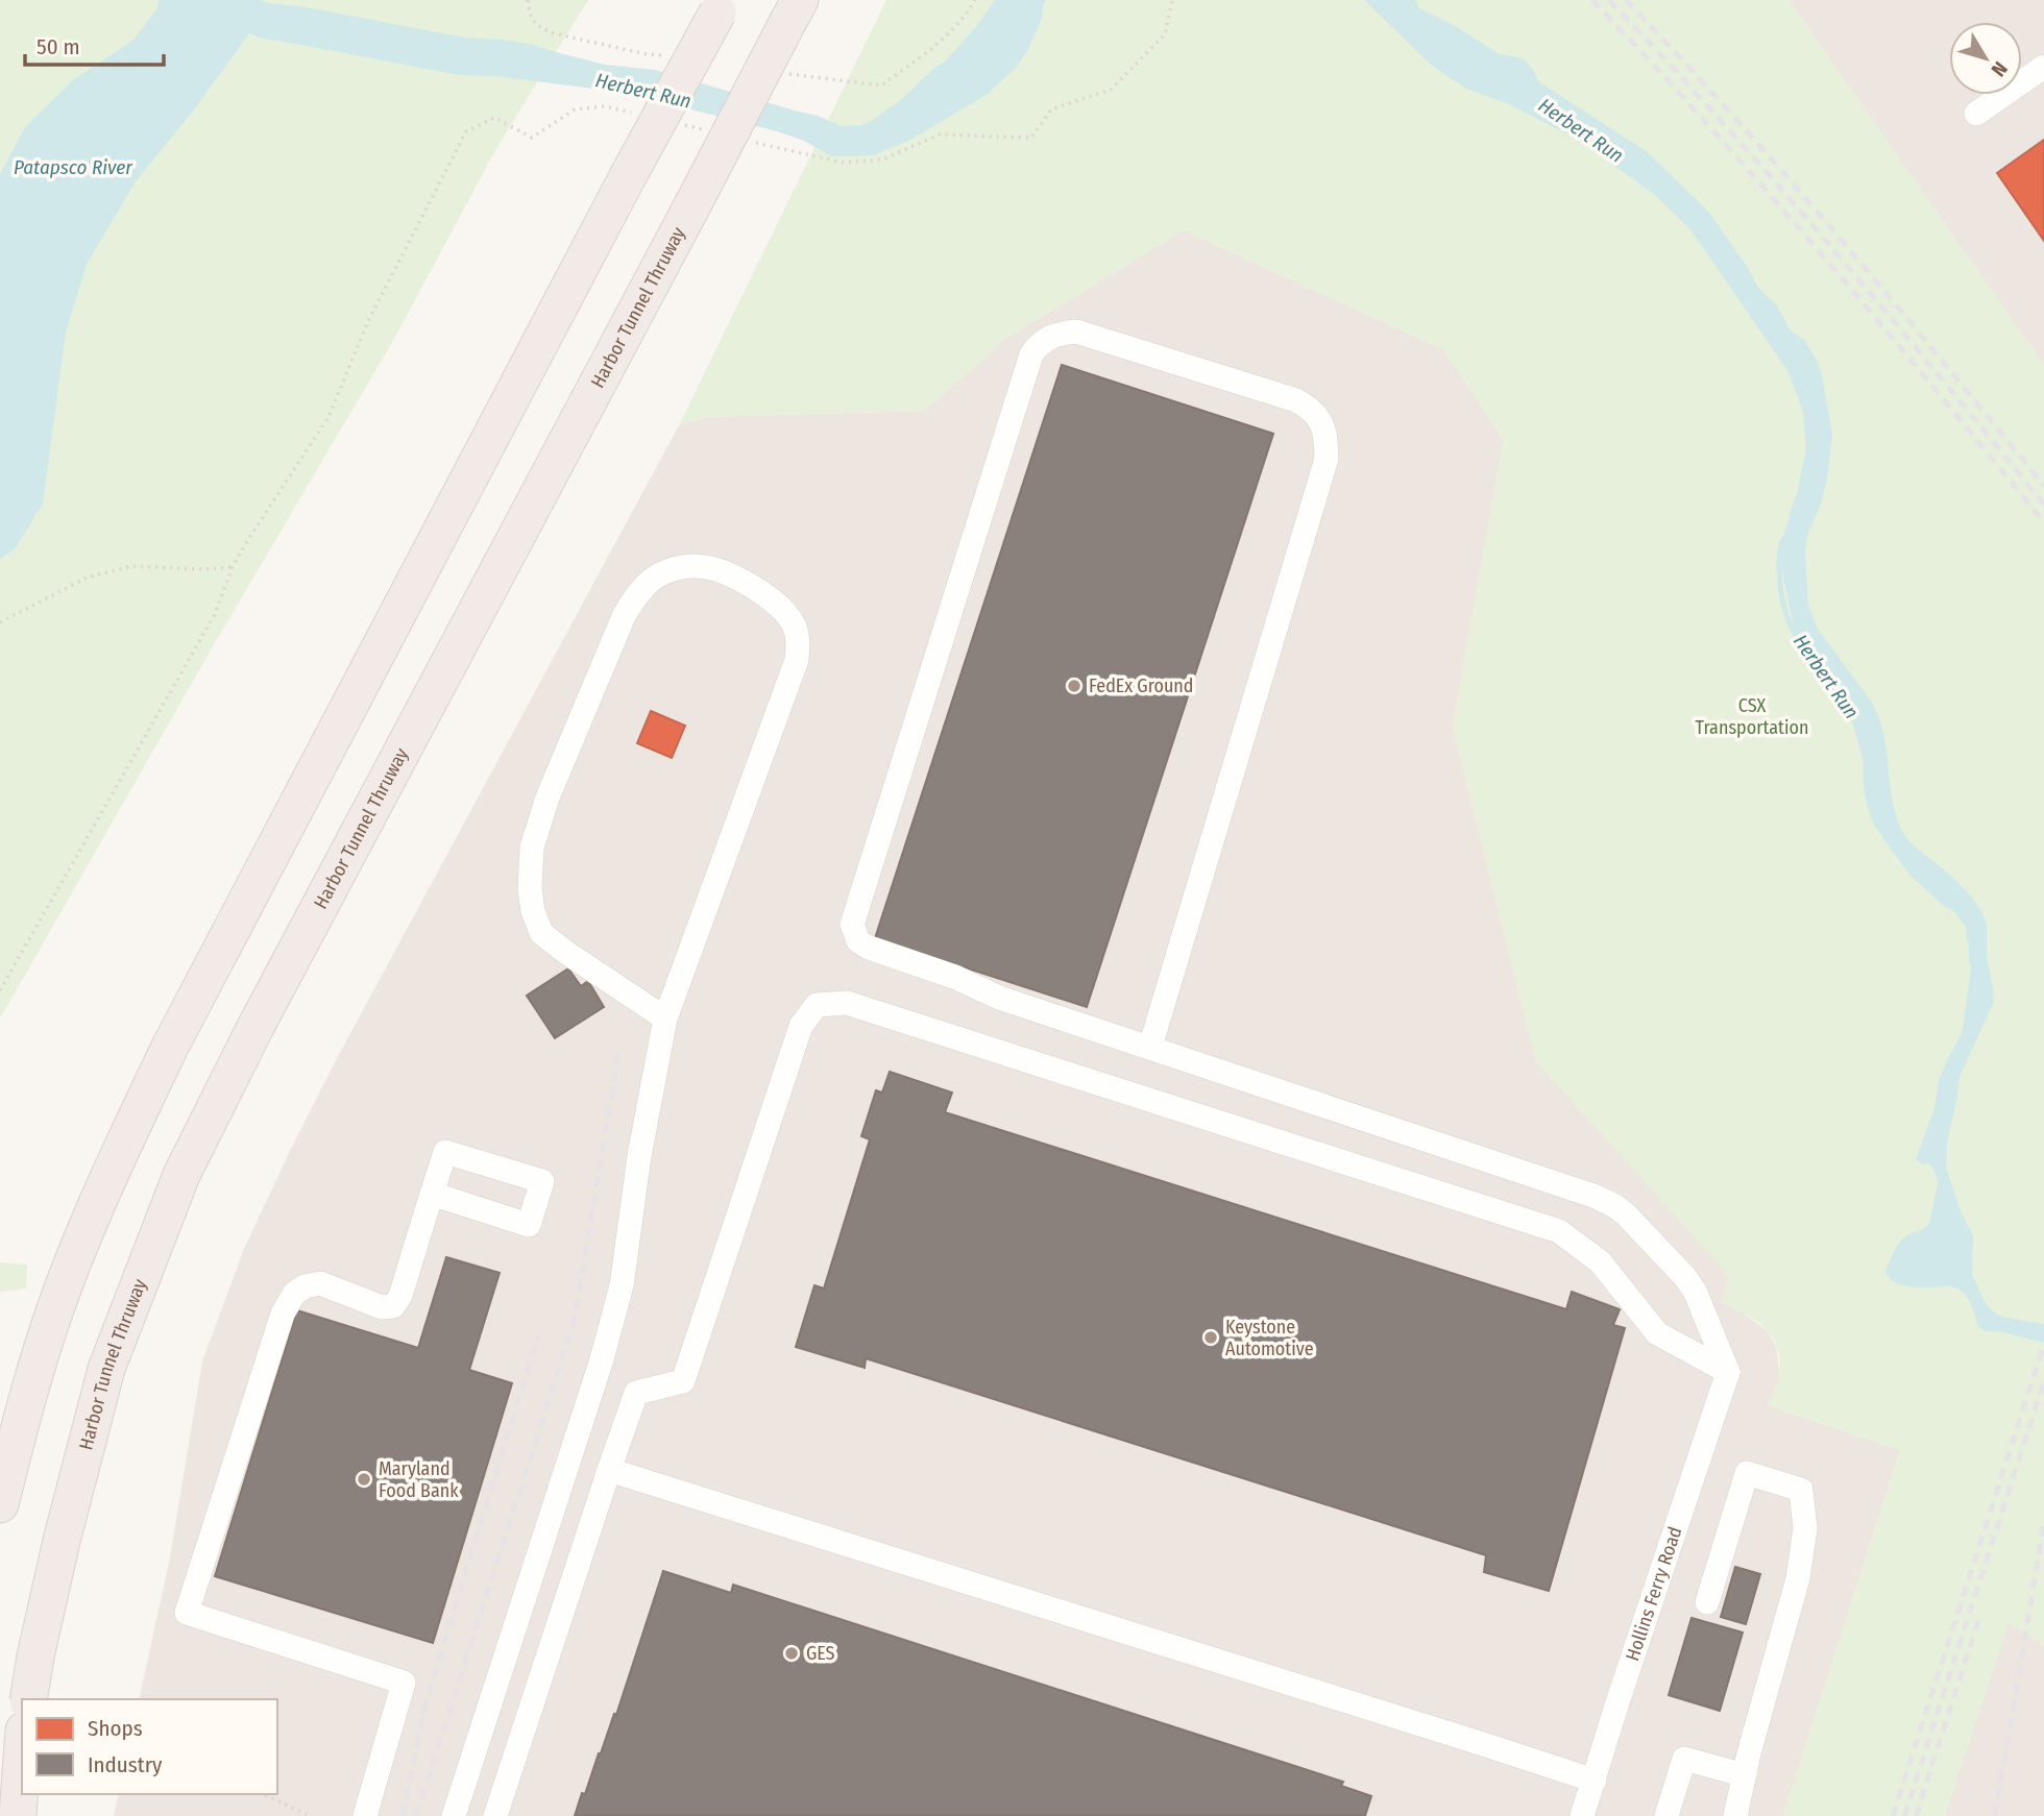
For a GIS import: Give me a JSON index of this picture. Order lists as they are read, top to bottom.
{
  "streets": {
    "highway": ["Harbor Tunnel Thruway"],
    "street": ["Hollins Ferry Road"]
  },
  "water": ["Herbert Run", "Patapsco River"],
  "parks": ["CSX Transportation"],
  "places": [
    "FedEx Ground",
    "Keystone Automotive",
    "Maryland Food Bank",
    "GES"
  ],
  "legend": ["Shops", "Industry"],
  "scale_bar": "50 m",
  "north": "bottom right"
}
